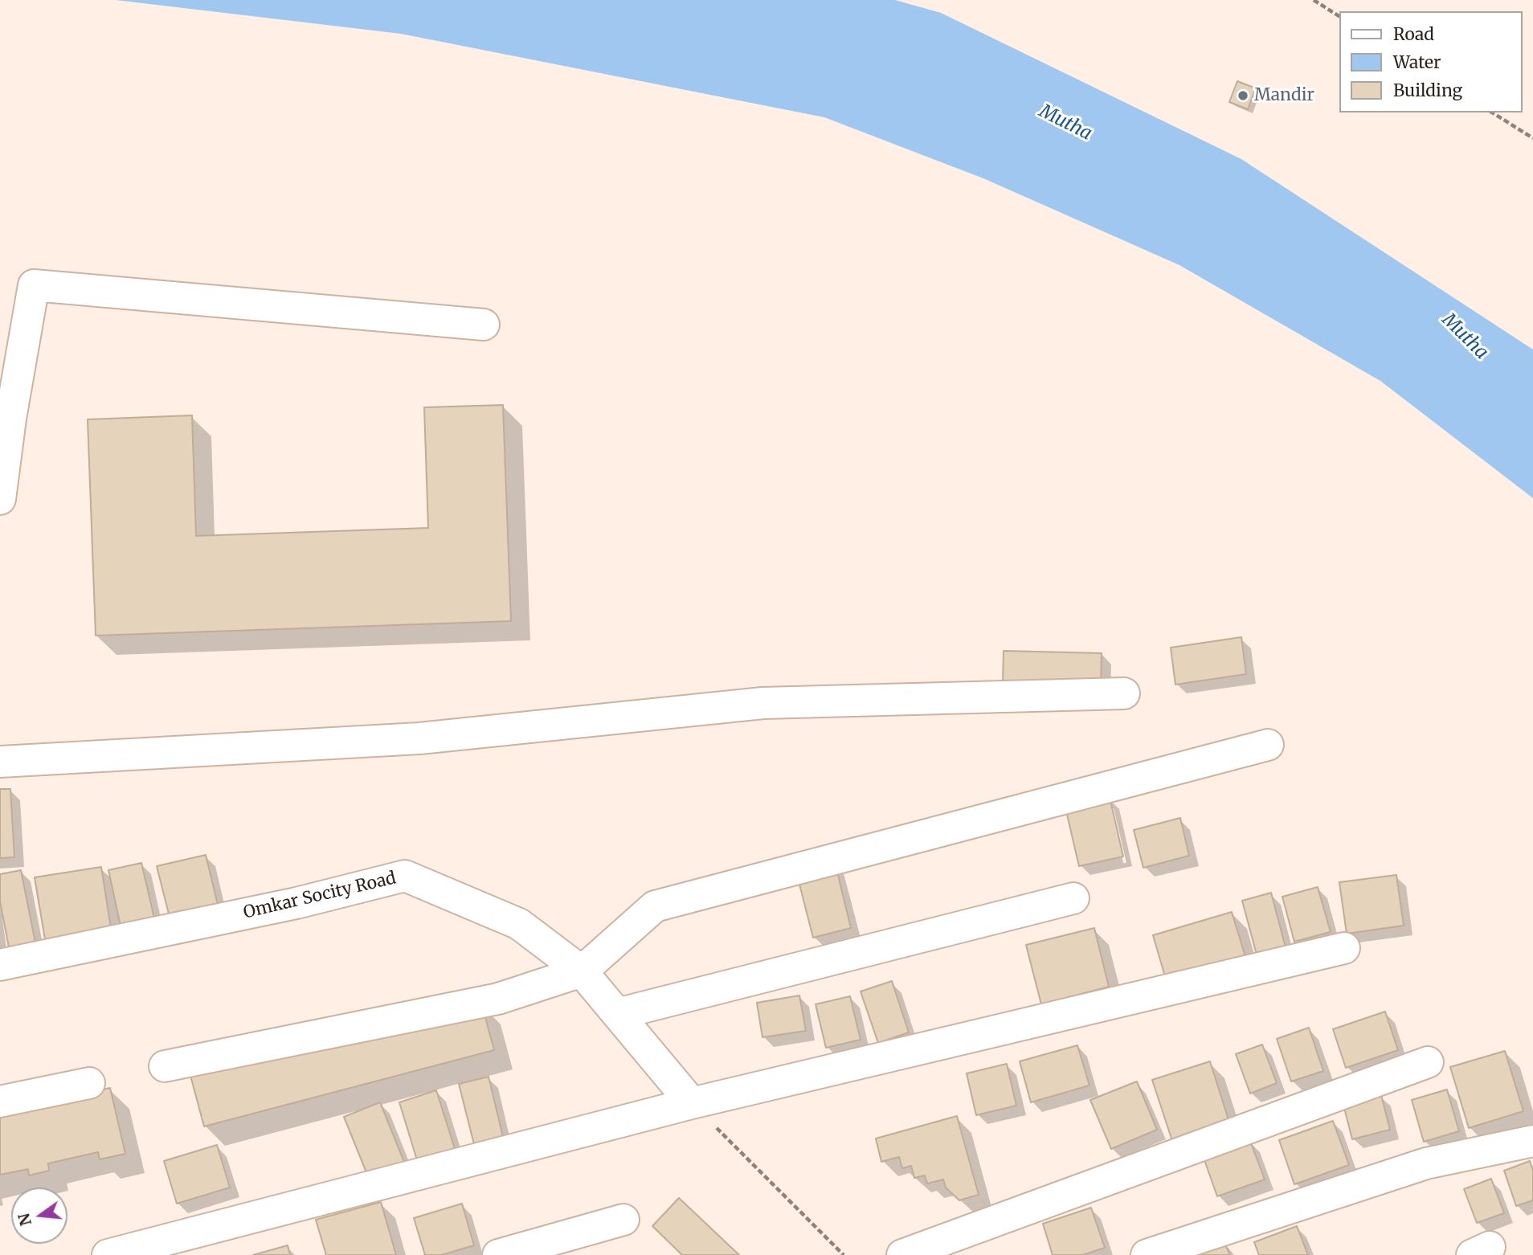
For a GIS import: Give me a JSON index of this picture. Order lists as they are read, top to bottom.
{
  "streets": {
    "street": ["Omkar Socity Road"]
  },
  "water": ["Mutha"],
  "places": ["Mandir"],
  "legend": ["Road", "Water", "Building"],
  "north": "left"
}
